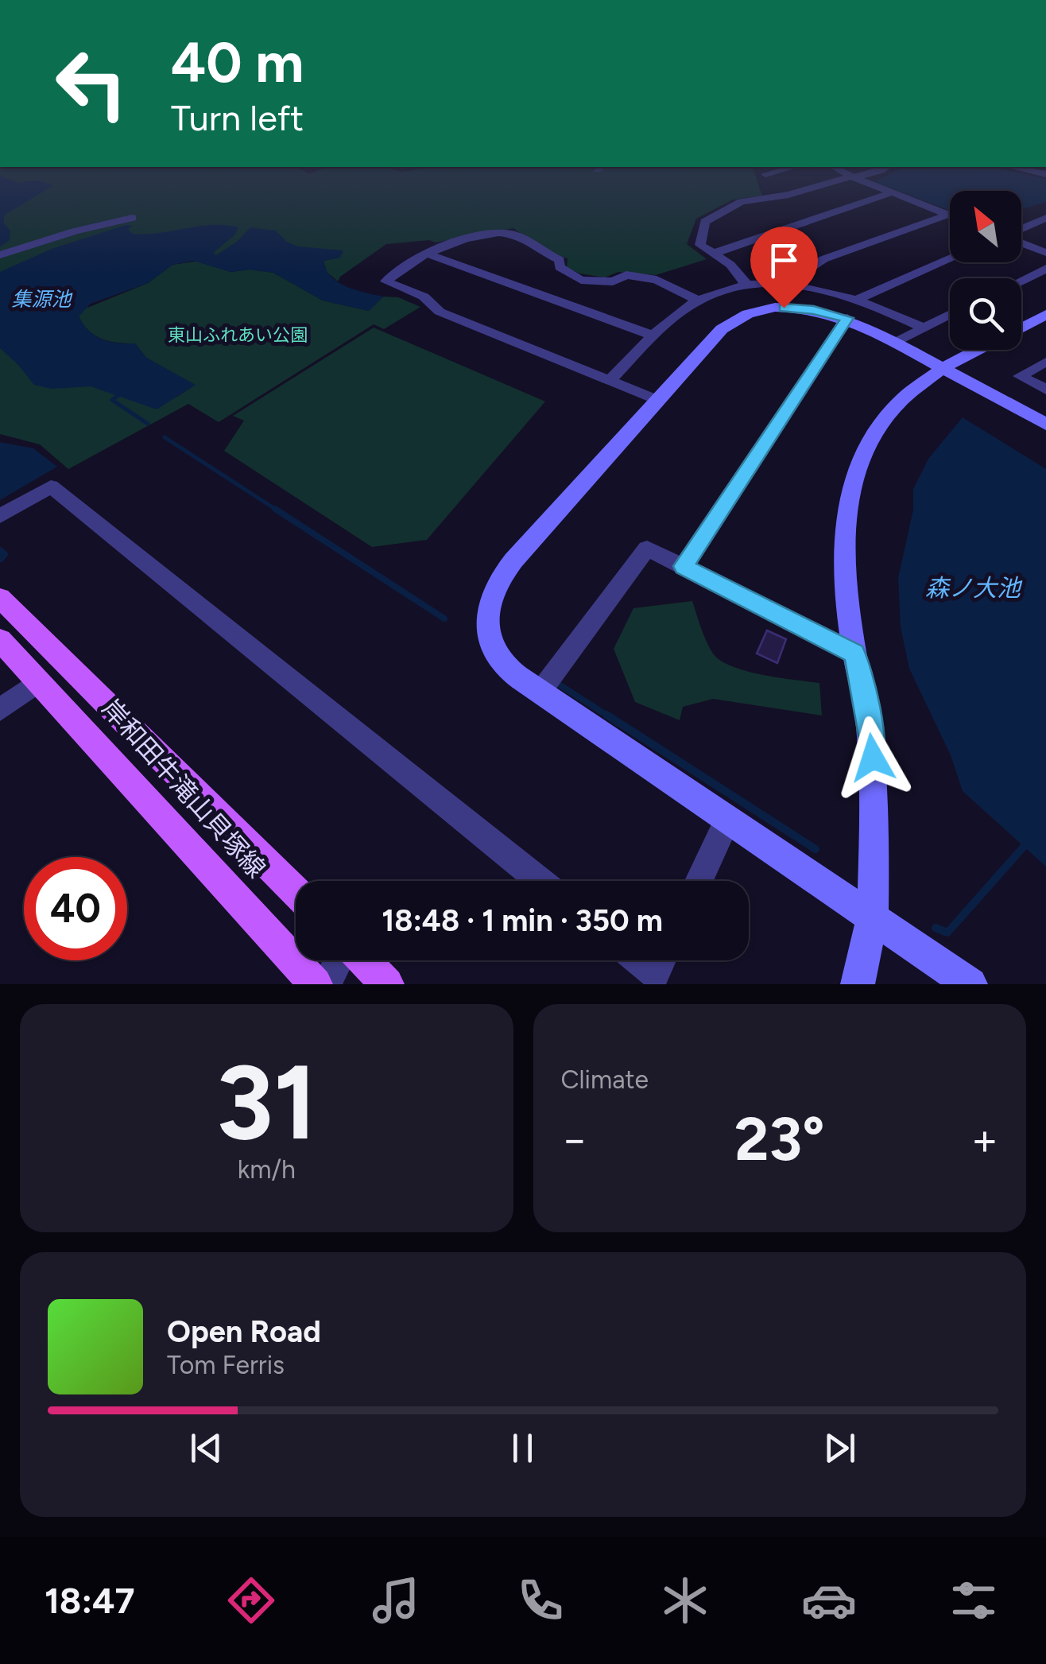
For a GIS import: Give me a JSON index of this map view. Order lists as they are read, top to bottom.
{
  "streets": {
    "main road": ["岸和田牛滝山貝塚線"]
  },
  "water": ["集源池", "森ノ大池"],
  "parks": ["東山ふれあい公園"],
  "north": "top left",
  "page": {
    "turn": ["40 m", "Turn left"],
    "limit": "40",
    "trip": "18:48 · 1 min · 350 m",
    "tile": [
      ["31", "km/h"],
      "Climate"
    ],
    "heat": ["−", "23°", "+"],
    "song": ["Open Road", "Tom Ferris"],
    "tabs": "18:47"
  }
}
